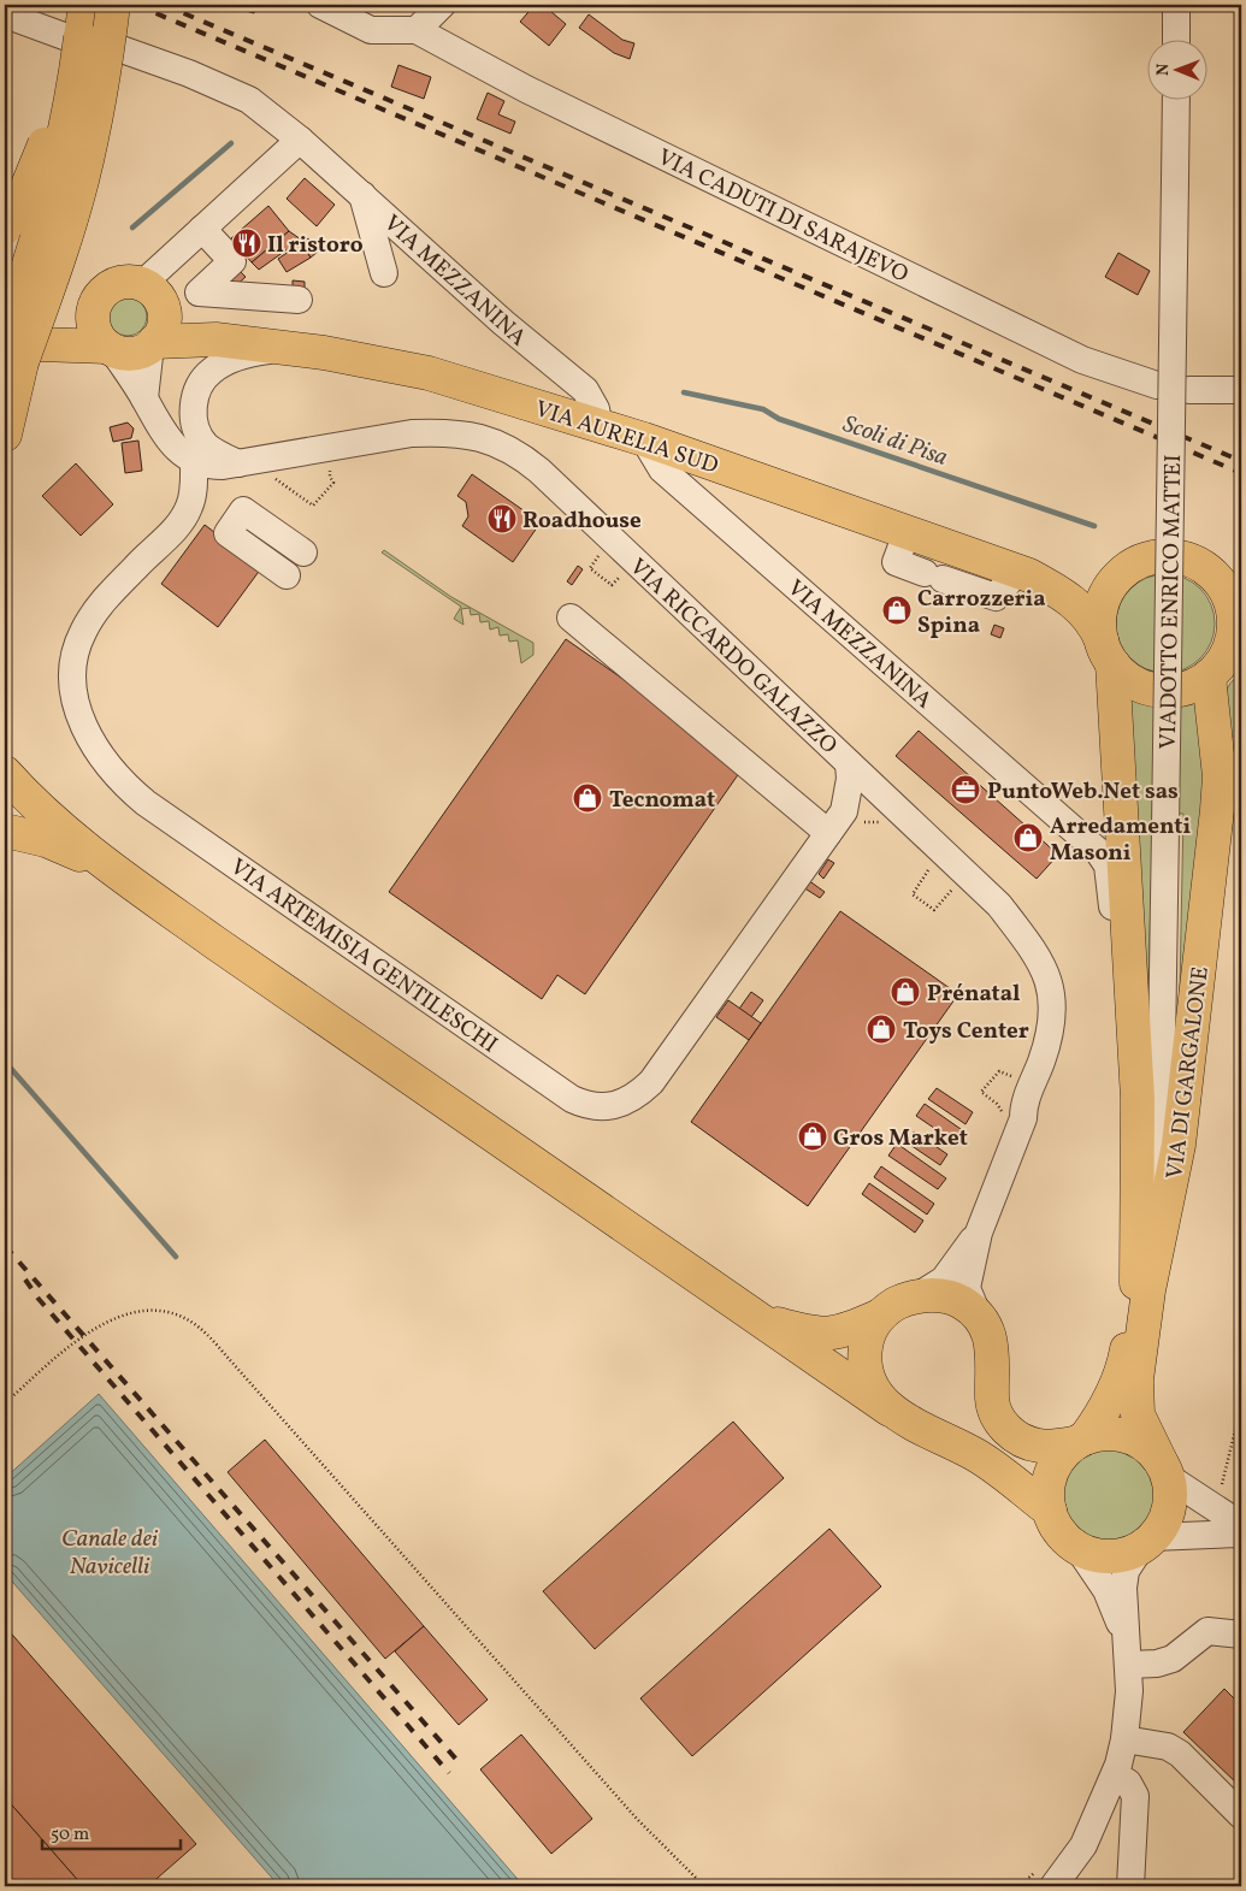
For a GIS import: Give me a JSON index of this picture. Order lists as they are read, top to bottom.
{
  "streets": {
    "main road": ["VIA AURELIA SUD", "VIA DI GARGALONE"],
    "street": [
      "VIA CADUTI DI SARAJEVO",
      "VIA MEZZANINA",
      "VIADOTTO ENRICO MATTEI",
      "VIA RICCARDO GALAZZO",
      "VIA ARTEMISIA GENTILESCHI"
    ]
  },
  "crossings": [
    ["VIA MEZZANINA", "VIA AURELIA SUD"],
    ["VIA MEZZANINA", "VIA DI GARGALONE"],
    ["VIA AURELIA SUD", "VIA DI GARGALONE"],
    ["VIADOTTO ENRICO MATTEI", "VIA DI GARGALONE"],
    ["VIA RICCARDO GALAZZO", "VIA ARTEMISIA GENTILESCHI"]
  ],
  "water": ["Scoli di Pisa", "Canale dei Navicelli"],
  "places": {
    "restaurant": ["Il ristoro", "Roadhouse"],
    "shop": [
      "Carrozzeria Spina",
      "Tecnomat",
      "Arredamenti Masoni",
      "Prénatal",
      "Toys Center",
      "Gros Market"
    ],
    "office": ["PuntoWeb.Net sas"]
  },
  "scale_bar": "50 m",
  "north": "left"
}
